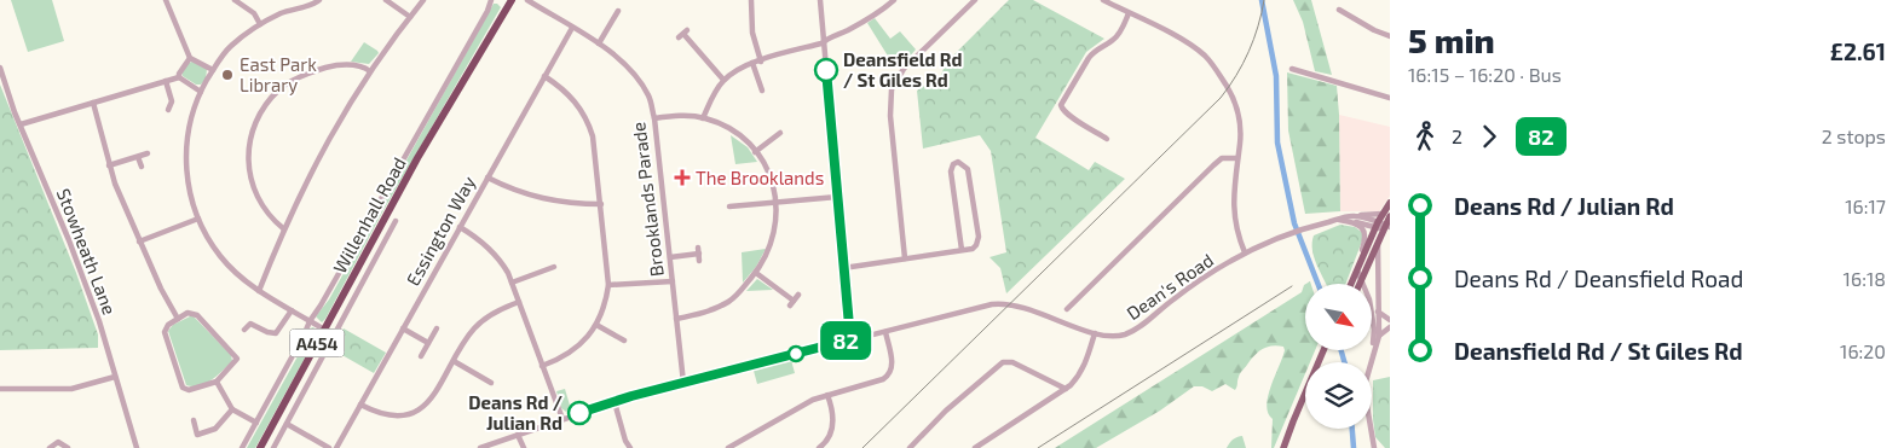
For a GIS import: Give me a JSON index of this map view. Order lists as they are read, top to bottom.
{
  "streets": {
    "highway": ["Willenhall Road", "A454"],
    "street": [
      "Brooklands Parade",
      "Essington Way",
      "Stowheath Lane",
      "Dean's Road"
    ]
  },
  "crossings": [
    ["Brooklands Parade", "Essington Way"],
    ["Brooklands Parade", "Dean's Road"]
  ],
  "places": {
    "other": ["Deansfield Rd / St Giles Rd", "East Park Library", "Deans Rd / Julian Rd"],
    "health": ["The Brooklands"]
  },
  "lines": ["bus line 82"],
  "north": "bottom right",
  "page": {
    "on_map": "82",
    "heading": ["5 min", "16:15 – 16:20 · Bus", "£2.61"],
    "legs": ["2", "82", "2 stops"],
    "list": [
      {
        "name": "Deans Rd / Julian Rd",
        "value": "16:17"
      },
      {
        "name": "Deans Rd / Deansfield Road",
        "value": "16:18"
      },
      {
        "name": "Deansfield Rd / St Giles Rd",
        "value": "16:20"
      }
    ]
  }
}
